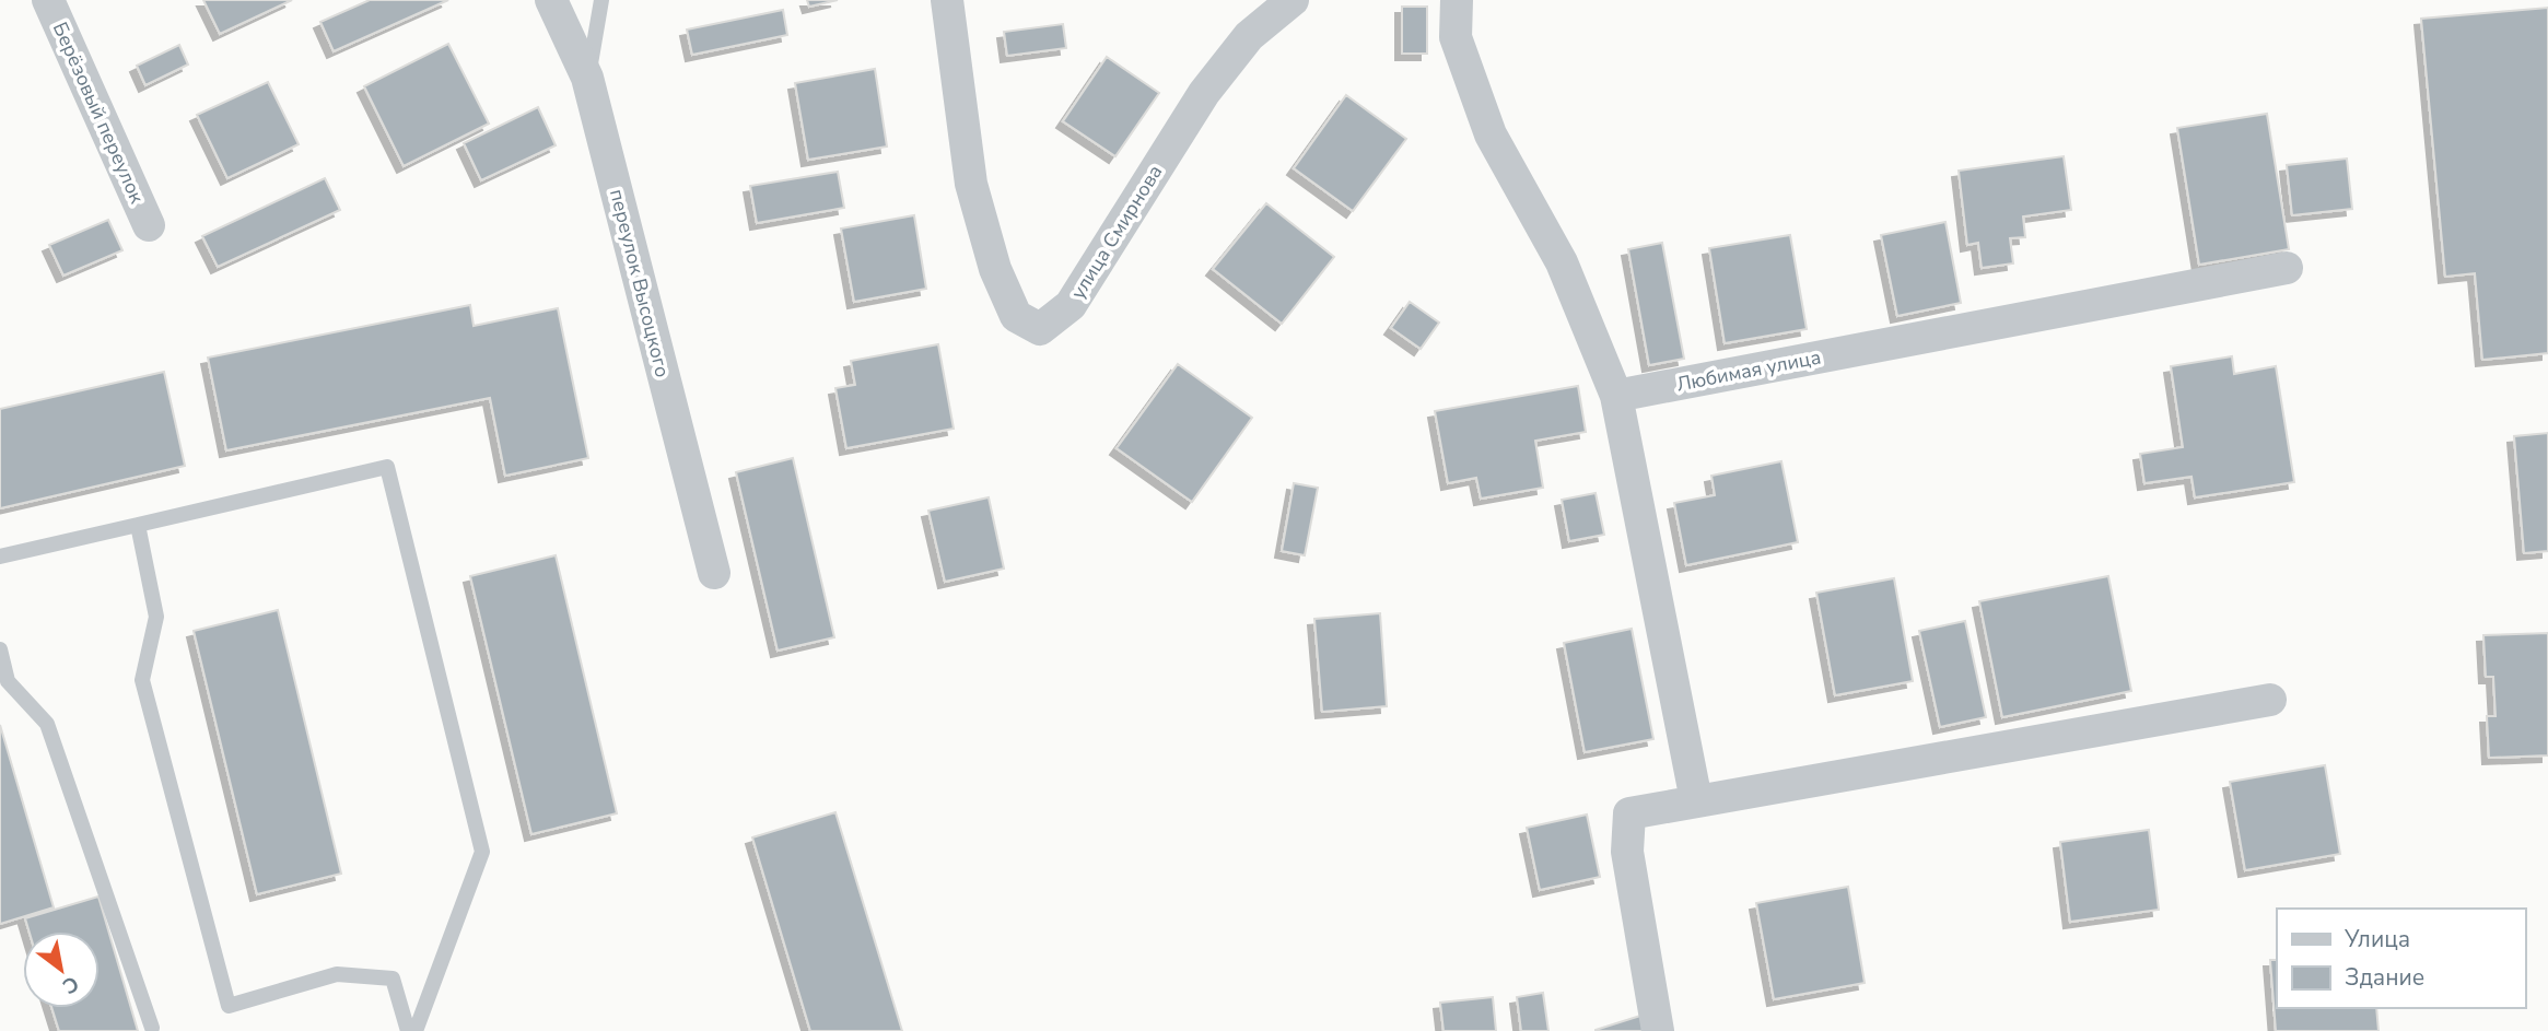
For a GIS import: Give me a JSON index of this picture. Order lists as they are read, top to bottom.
{
  "streets": {
    "street": [
      "Берёзовый переулок",
      "улица Смирнова",
      "переулок Высоцкого",
      "Любимая улица"
    ]
  },
  "legend": ["Улица", "Здание"],
  "north": "bottom right"
}
